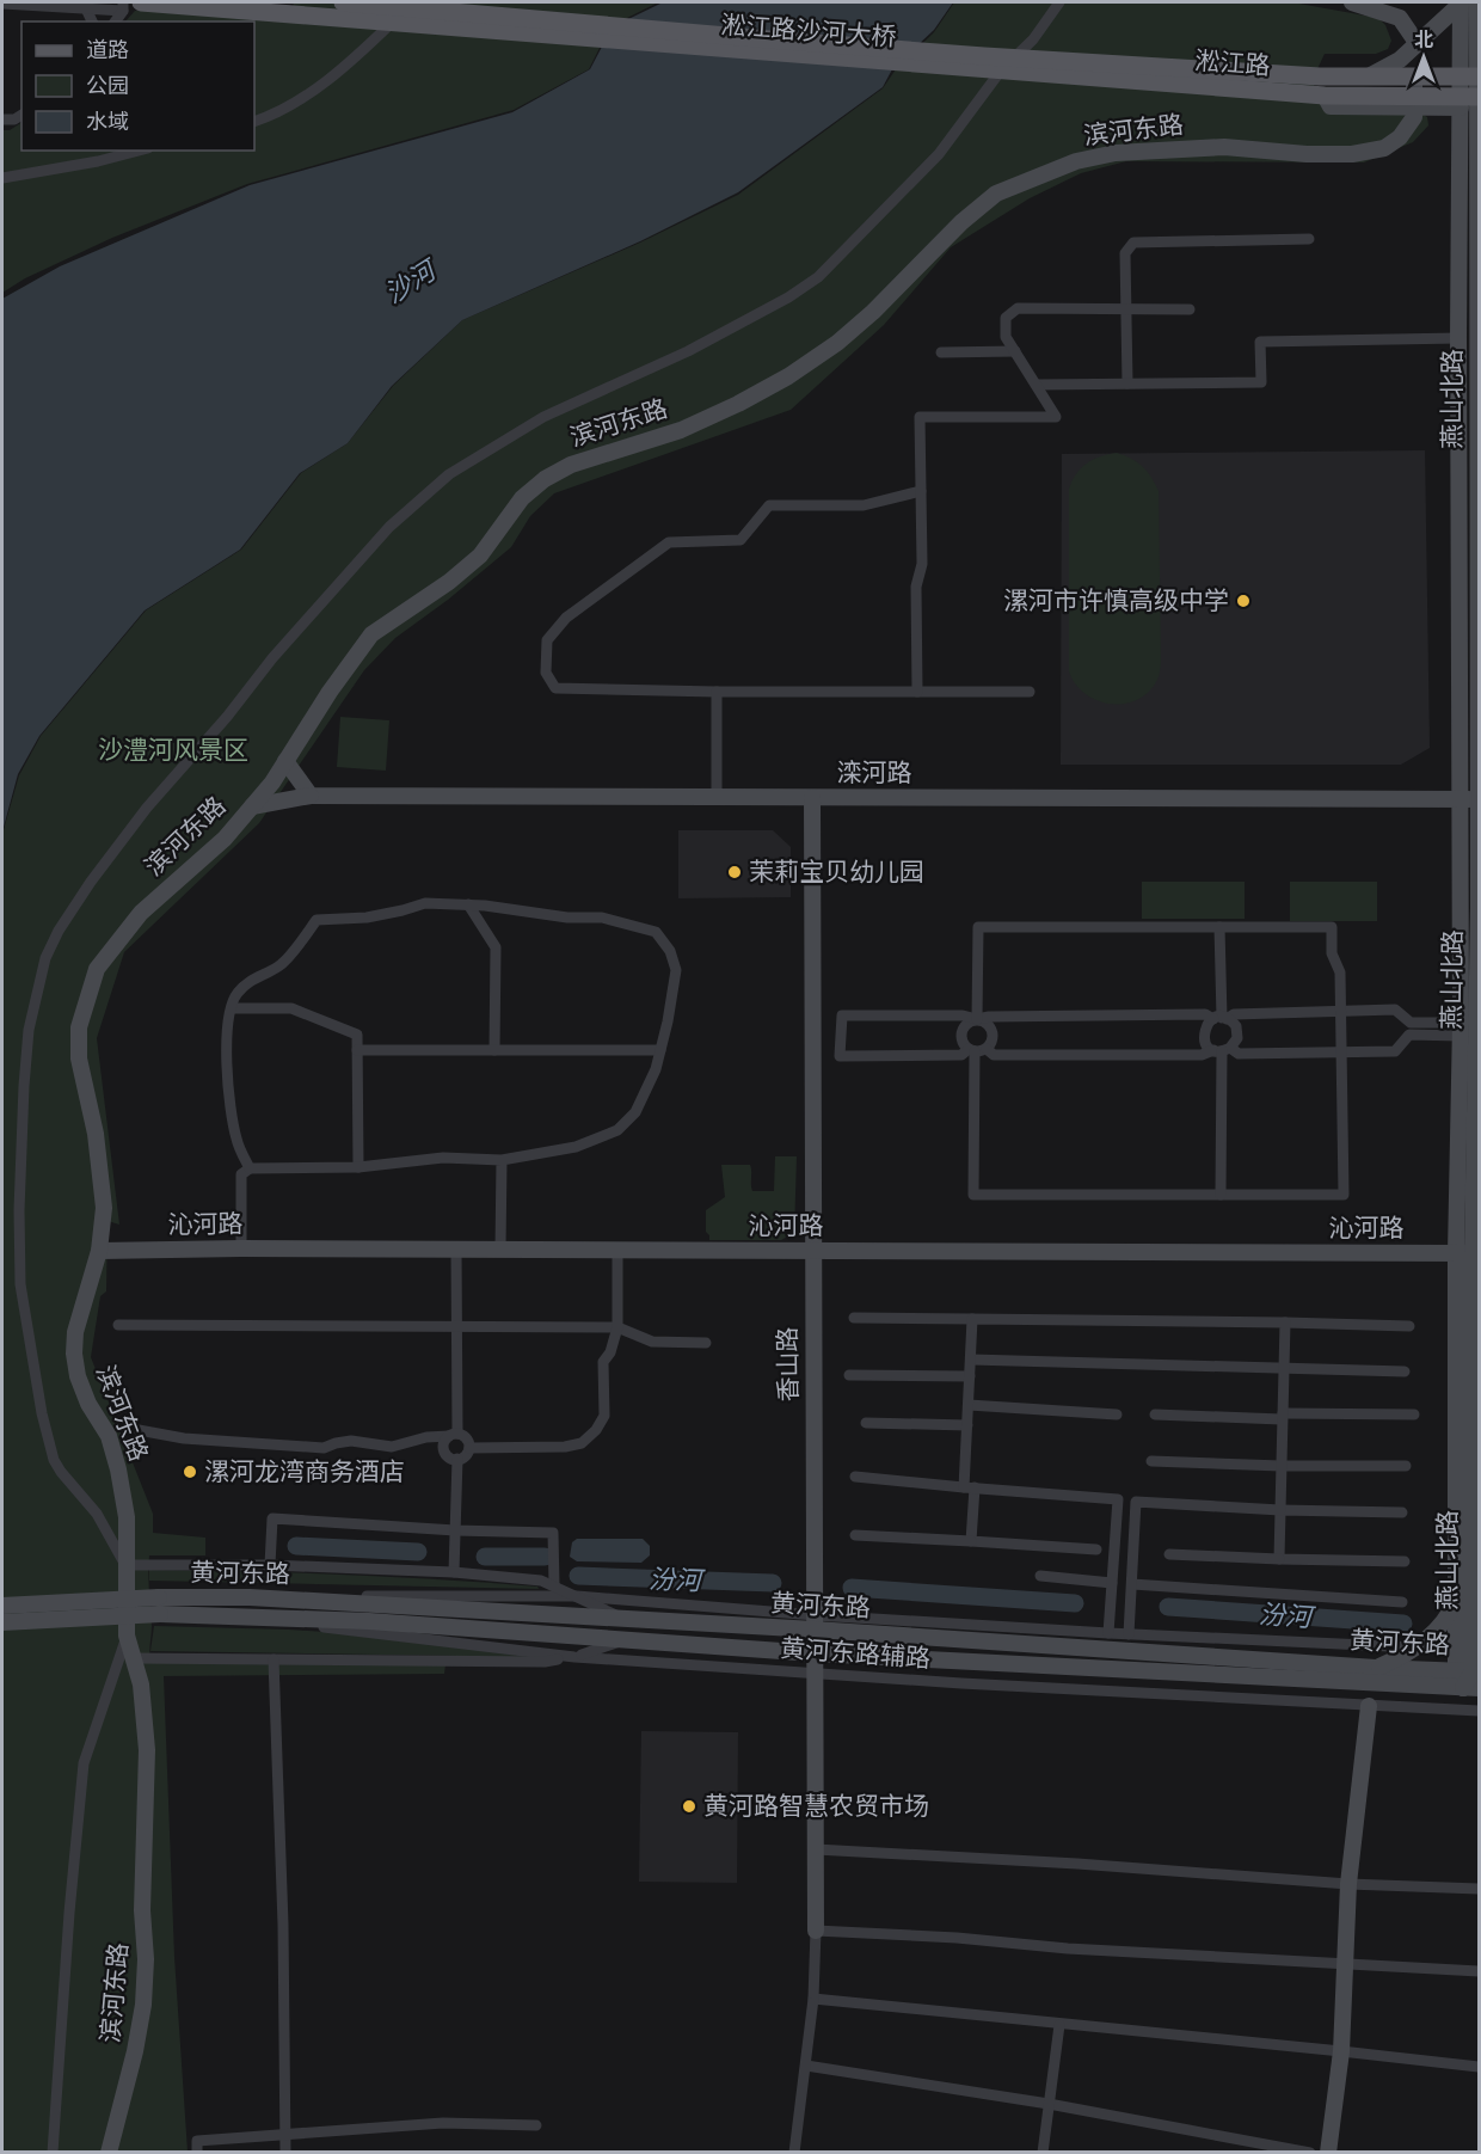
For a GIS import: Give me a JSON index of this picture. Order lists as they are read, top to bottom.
{
  "streets": {
    "main road": ["淞江路沙河大桥", "淞江路"],
    "street": [
      "滨河东路",
      "燕山北路",
      "滦河路",
      "沁河路",
      "香山路",
      "黄河东路",
      "黄河东路辅路"
    ]
  },
  "crossings": [
    ["淞江路沙河大桥", "淞江路"],
    ["淞江路", "滨河东路"],
    ["淞江路", "燕山北路"],
    ["滨河东路", "滦河路"],
    ["滨河东路", "沁河路"],
    ["燕山北路", "滦河路"],
    ["燕山北路", "沁河路"],
    ["燕山北路", "黄河东路"],
    ["滦河路", "香山路"],
    ["沁河路", "香山路"],
    ["香山路", "黄河东路"],
    ["香山路", "黄河东路辅路"],
    ["黄河东路", "黄河东路辅路"]
  ],
  "water": ["沙河", "汾河"],
  "parks": ["沙澧河风景区"],
  "places": [
    "漯河市许慎高级中学",
    "茉莉宝贝幼儿园",
    "漯河龙湾商务酒店",
    "黄河路智慧农贸市场"
  ],
  "legend": ["道路", "公园", "水域"],
  "north": "top"
}
